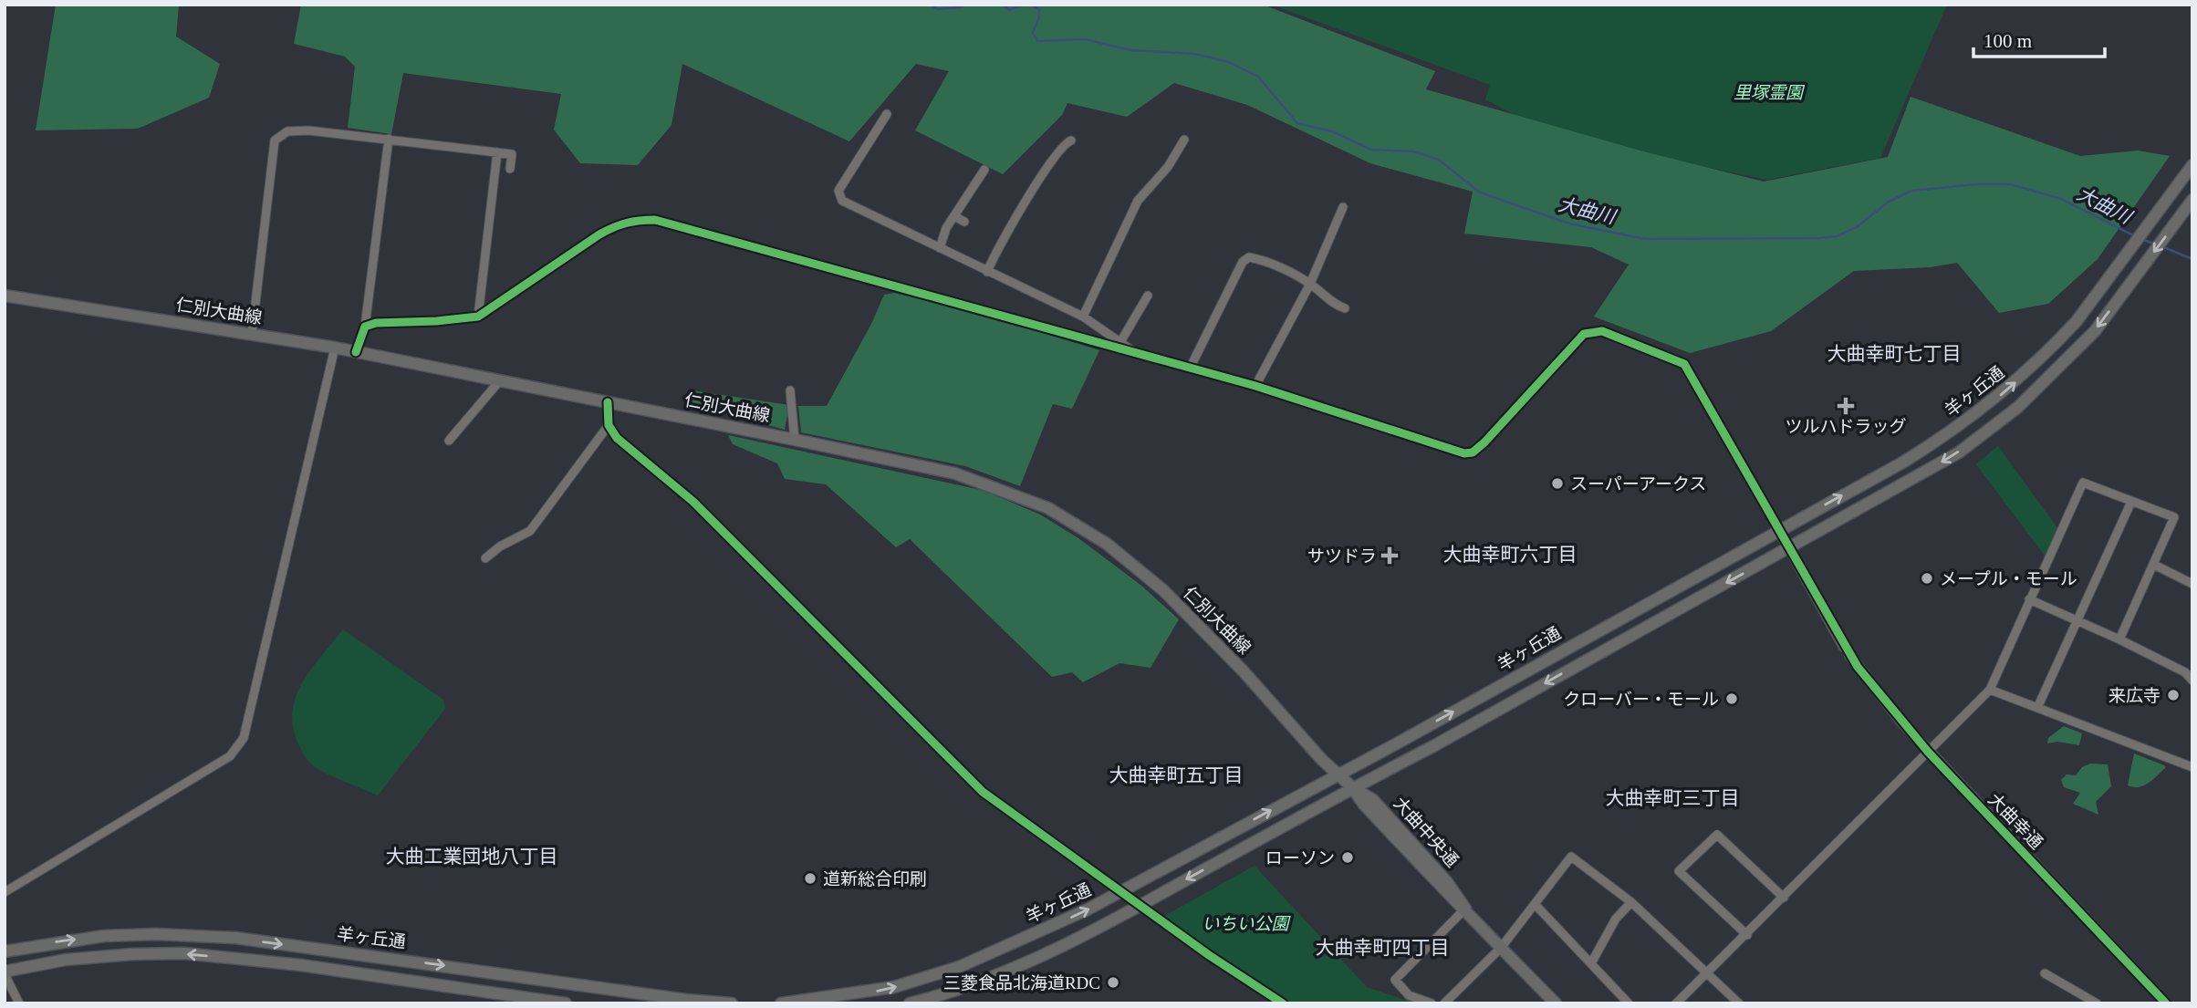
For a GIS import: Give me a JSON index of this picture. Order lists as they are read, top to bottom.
{
  "streets": {
    "main road": ["仁別大曲線", "羊ヶ丘通", "大曲中央通"],
    "street": ["大曲幸通"]
  },
  "crossings": [
    ["仁別大曲線", "羊ヶ丘通"],
    ["仁別大曲線", "大曲中央通"],
    ["羊ヶ丘通", "大曲幸通"],
    ["羊ヶ丘通", "大曲中央通"]
  ],
  "districts": [
    "大曲幸町七丁目",
    "大曲幸町六丁目",
    "大曲幸町五丁目",
    "大曲幸町三丁目",
    "大曲工業団地八丁目",
    "大曲幸町四丁目"
  ],
  "water": ["大曲川"],
  "parks": ["里塚霊園", "いちい公園"],
  "places": {
    "health": ["ツルハドラッグ", "サツドラ"],
    "other": [
      "スーパーアークス",
      "メープル・モール",
      "来広寺",
      "クローバー・モール",
      "ローソン",
      "道新総合印刷",
      "三菱食品北海道RDC"
    ]
  },
  "scale_bar": "100 m"
}
